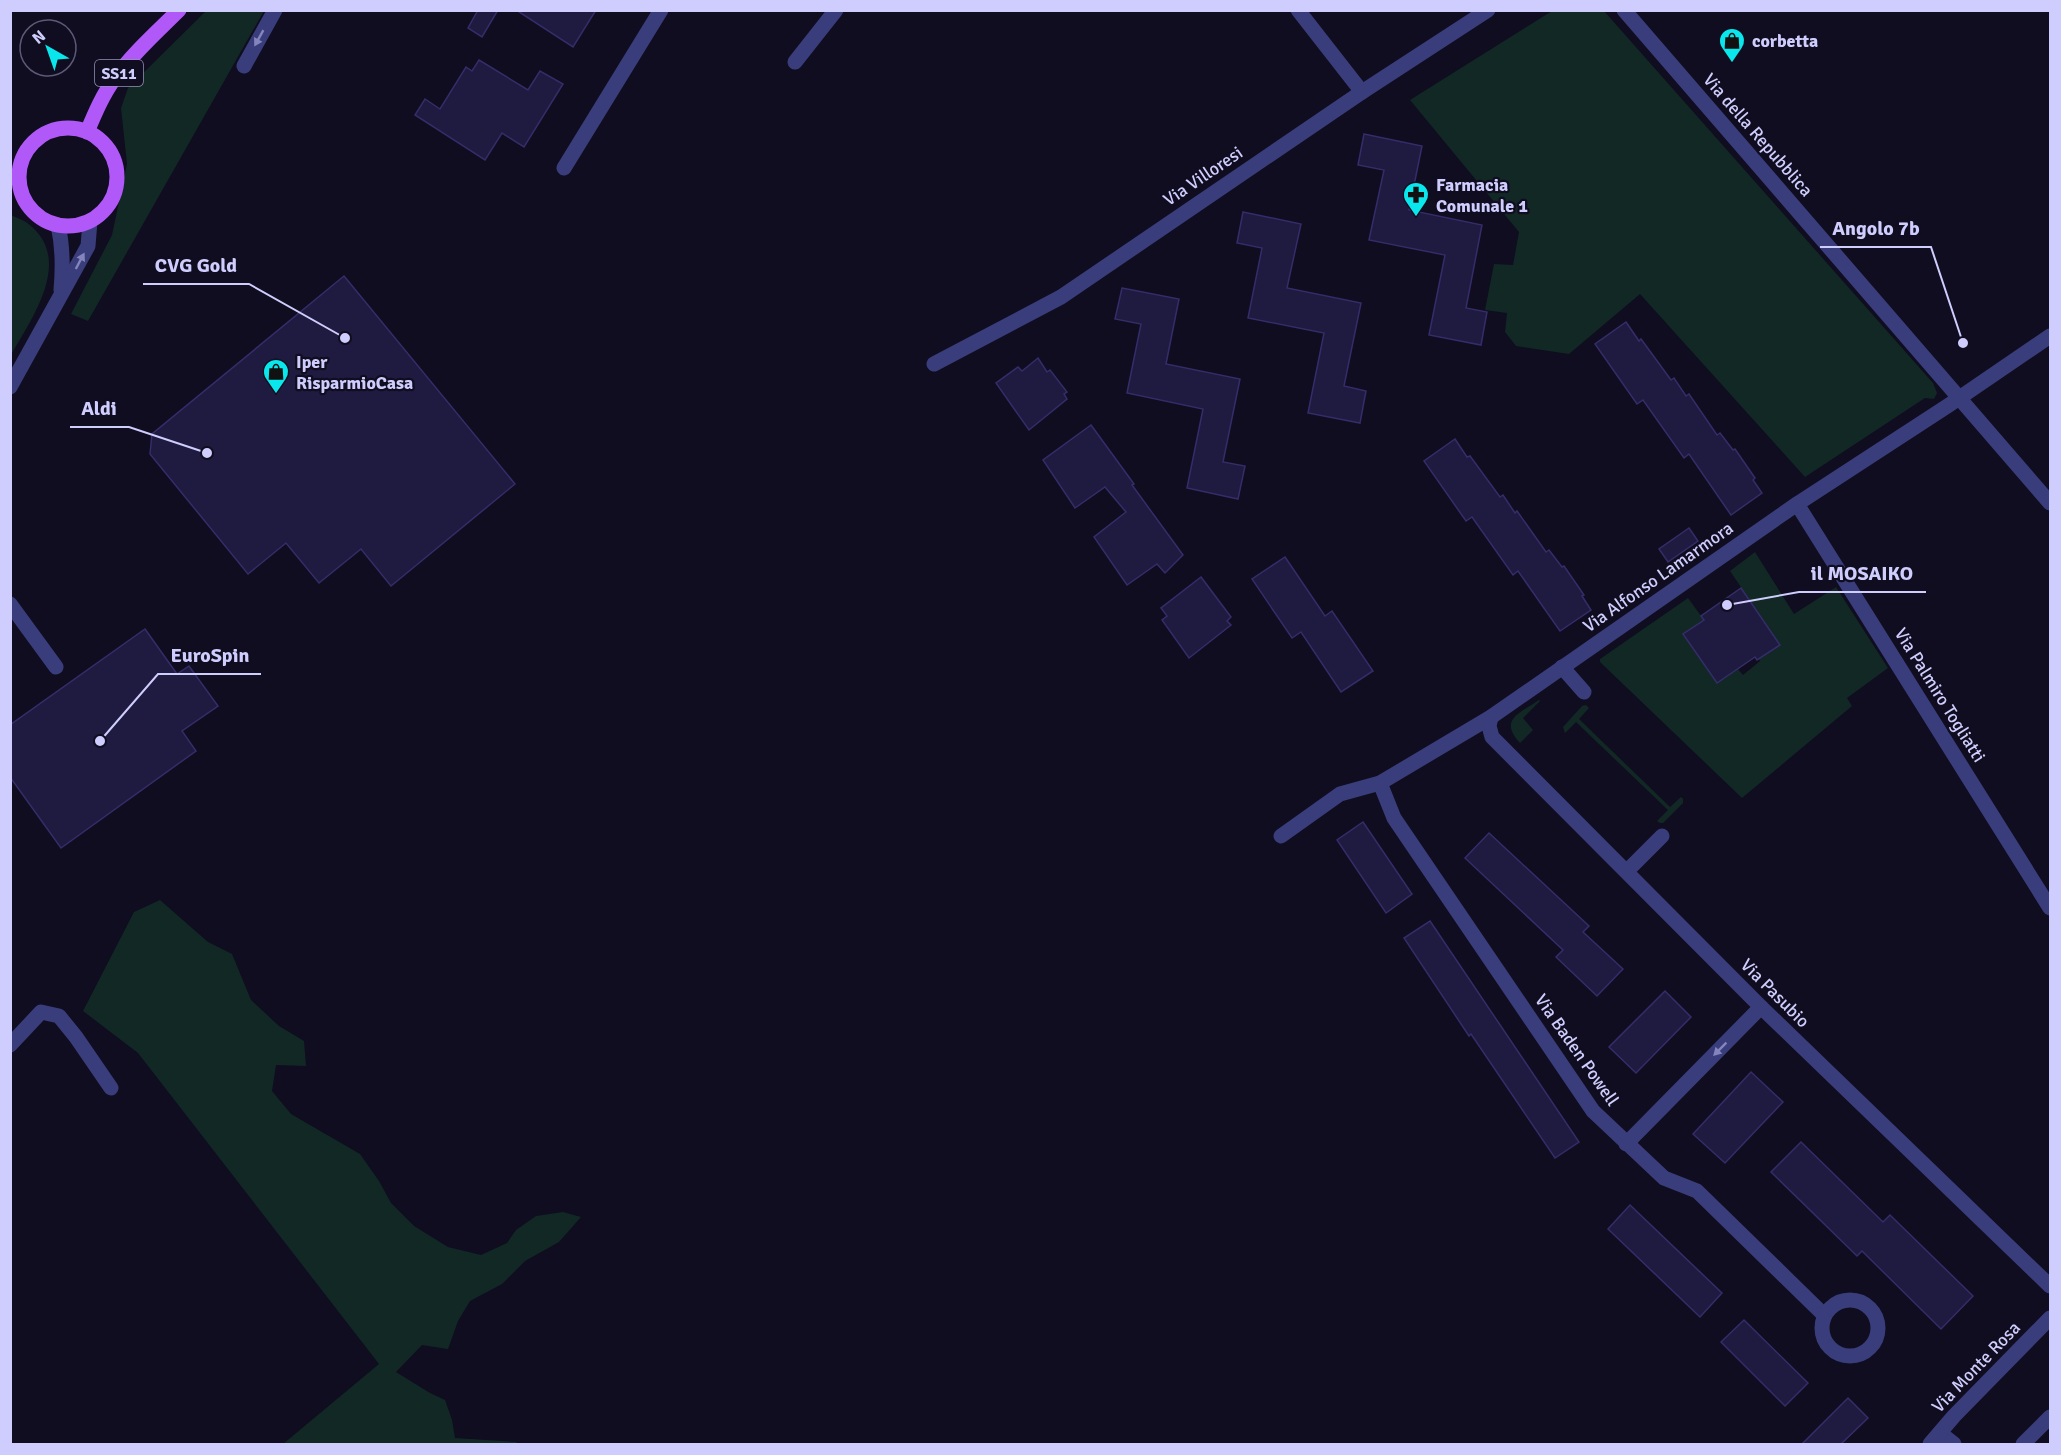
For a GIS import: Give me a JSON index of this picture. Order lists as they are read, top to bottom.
{
  "streets": {
    "main road": ["SS11"],
    "street": [
      "Via della Repubblica",
      "Via Villoresi",
      "Via Alfonso Lamarmora",
      "Via Palmiro Togliatti",
      "Via Pasubio",
      "Via Baden Powell",
      "Via Monte Rosa"
    ]
  },
  "crossings": [
    ["Via della Repubblica", "Via Alfonso Lamarmora"],
    ["Via Alfonso Lamarmora", "Via Palmiro Togliatti"],
    ["Via Alfonso Lamarmora", "Via Pasubio"],
    ["Via Alfonso Lamarmora", "Via Baden Powell"]
  ],
  "places": {
    "shop": ["corbetta", "Iper RisparmioCasa"],
    "pharmacy": ["Farmacia Comunale 1"],
    "other": [
      "CVG Gold",
      "Angolo 7b",
      "Aldi",
      "il MOSAIKO",
      "EuroSpin"
    ]
  },
  "north": "top left"
}
